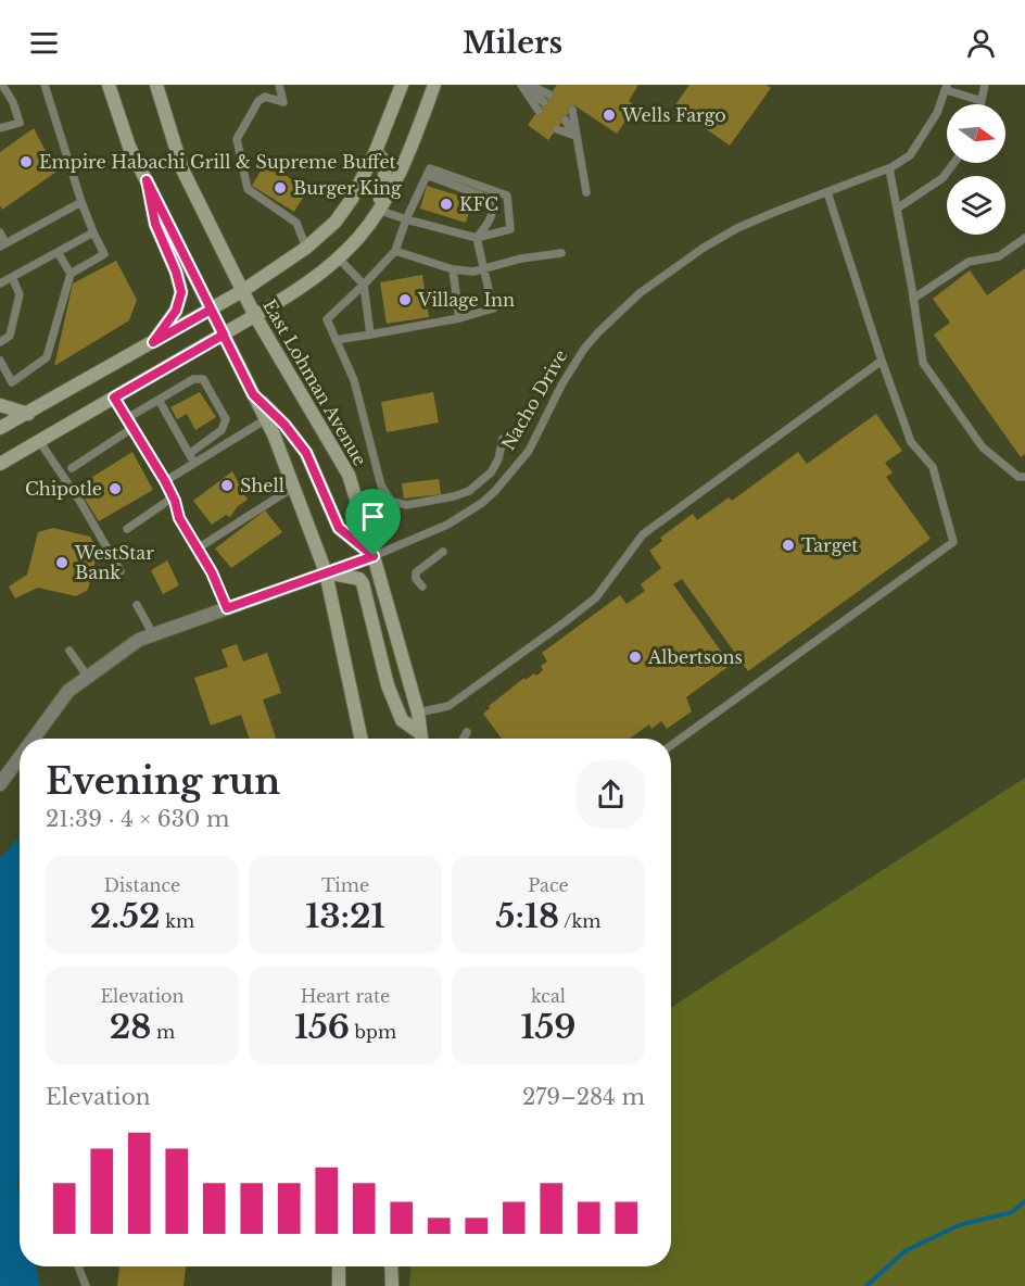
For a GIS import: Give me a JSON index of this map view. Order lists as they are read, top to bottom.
{
  "streets": {
    "main road": ["East Lohman Avenue"],
    "street": ["Nacho Drive"]
  },
  "crossings": [
    ["East Lohman Avenue", "Nacho Drive"]
  ],
  "places": [
    "Wells Fargo",
    "Empire Habachi Grill & Supreme Buffet",
    "Burger King",
    "KFC",
    "Village Inn",
    "Shell",
    "Chipotle",
    "Target",
    "WestStar Bank",
    "Albertsons"
  ],
  "north": "right",
  "page": {
    "header": "Milers",
    "heading": ["Evening run", "21:39 · 4 × 630 m"],
    "stats": [
      ["Distance", "2.52 km"],
      ["Time", "13:21"],
      ["Pace", "5:18 /km"],
      ["Elevation", "28 m"],
      ["Heart rate", "156 bpm"],
      ["kcal", "159"]
    ],
    "chart": ["Elevation", "279–284 m"]
  }
}
